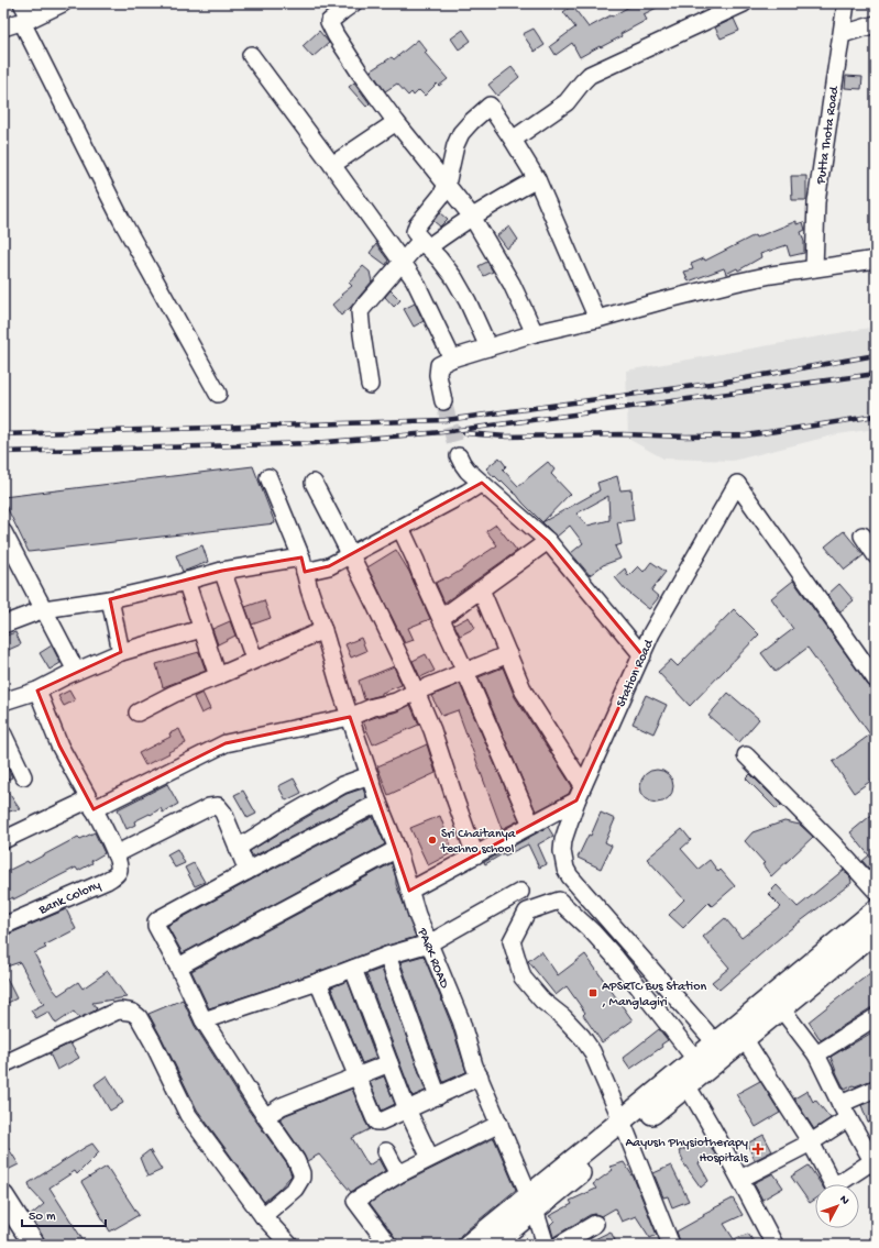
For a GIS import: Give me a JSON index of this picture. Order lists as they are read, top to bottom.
{
  "streets": {
    "street": [
      "Putta Thota Road",
      "Station Road",
      "Bank Colony",
      "PARK ROAD"
    ]
  },
  "places": {
    "other": ["Sri Chaitanya techno school"],
    "transit": ["APSRTC Bus Station , Manglagiri"],
    "health": ["Aayush Physiotherapy Hospitals"]
  },
  "scale_bar": "50 m",
  "north": "top right"
}
